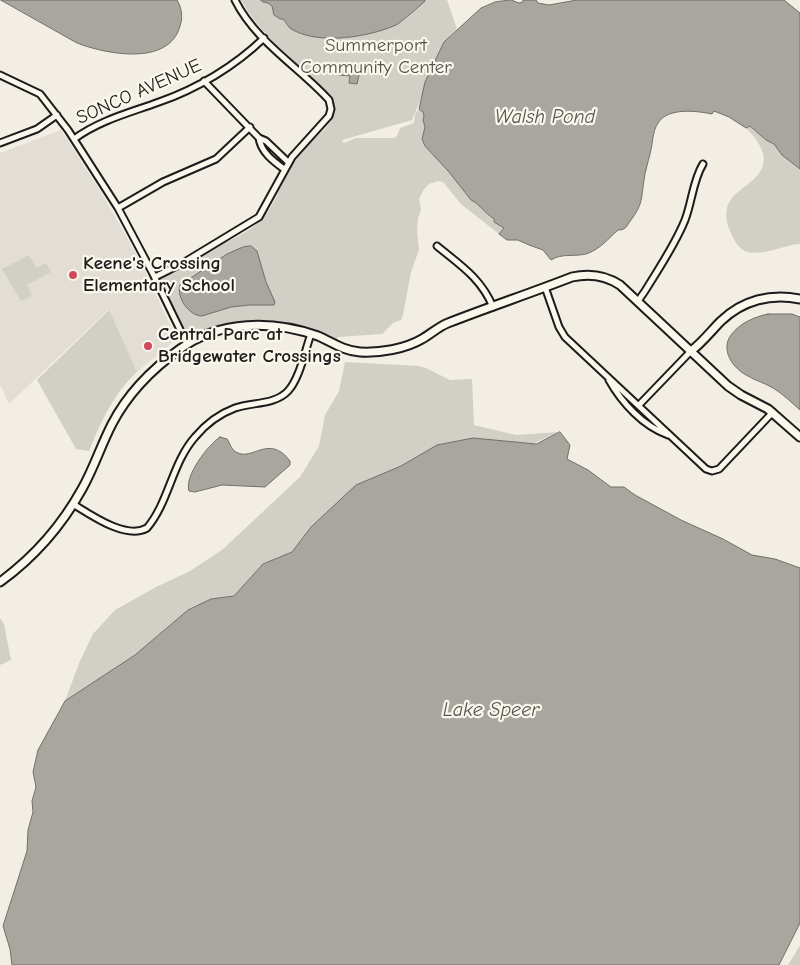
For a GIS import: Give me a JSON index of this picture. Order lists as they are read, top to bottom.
{
  "streets": {
    "street": ["SONCO AVENUE"]
  },
  "water": ["Walsh Pond", "Lake Speer"],
  "parks": ["Summerport Community Center"],
  "places": ["Keene's Crossing Elementary School", "Central Parc at Bridgewater Crossings"]
}
